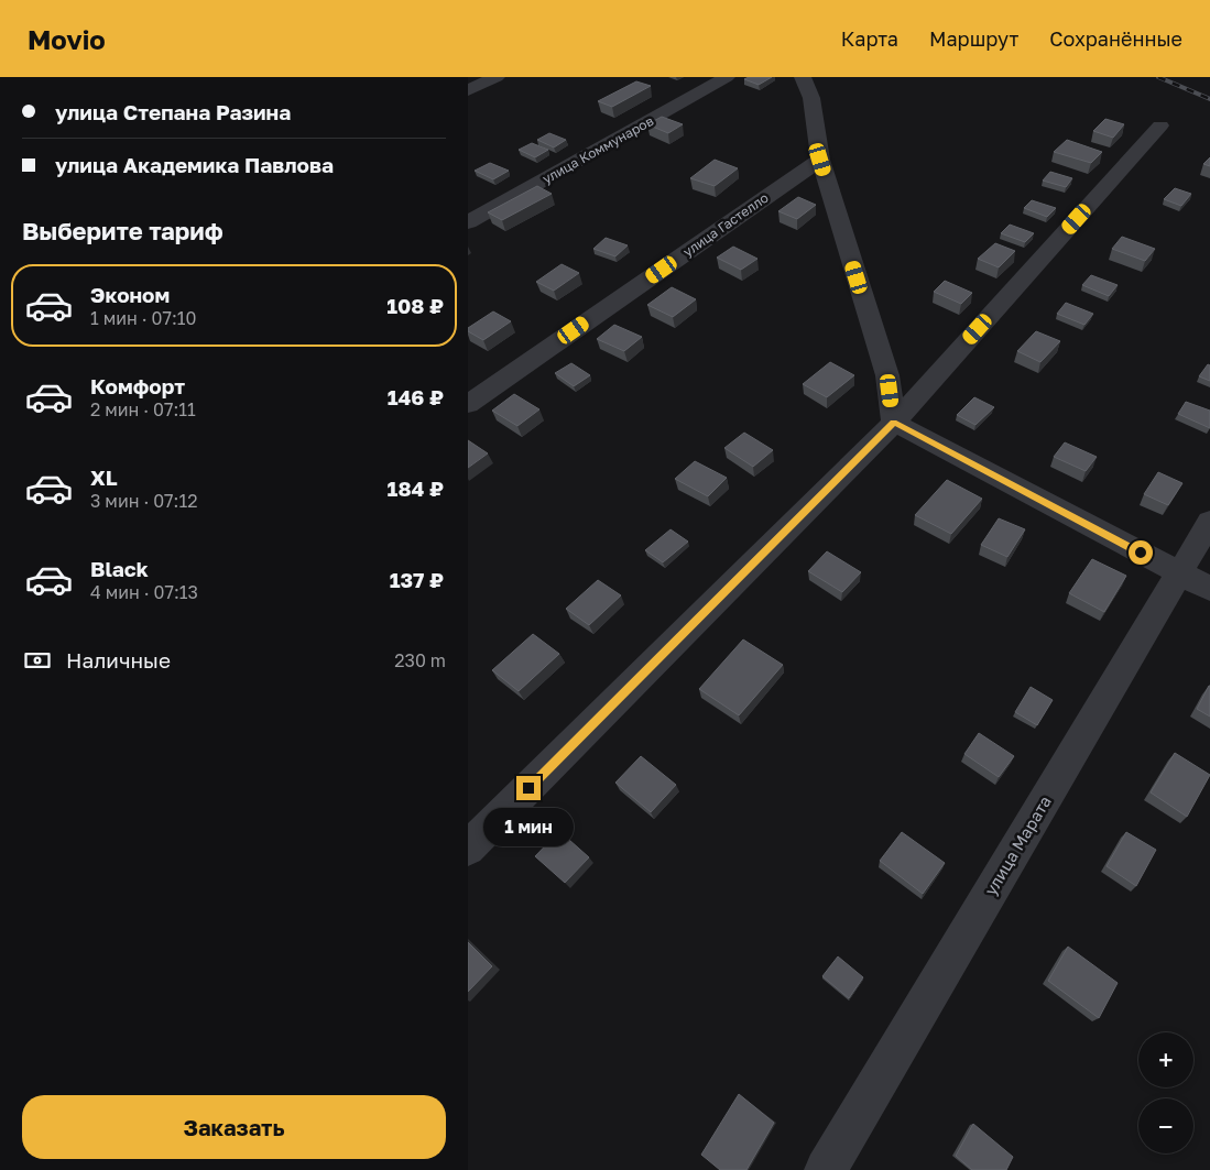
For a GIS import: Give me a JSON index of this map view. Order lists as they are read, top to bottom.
{
  "streets": {
    "street": ["улица Коммунаров", "улица Гастелло", "улица Марата"]
  },
  "page": {
    "header": "Movio",
    "nav": ["Карта", "Маршрут", "Сохранённые"],
    "banner": ["улица Степана Разина", "улица Академика Павлова"],
    "heading": "Выберите тариф",
    "list": [
      {
        "name": "Эконом",
        "note": "1 мин · 07:10",
        "value": "108 ₽"
      },
      {
        "name": "Комфорт",
        "note": "2 мин · 07:11",
        "value": "146 ₽"
      },
      {
        "name": "XL",
        "note": "3 мин · 07:12",
        "value": "184 ₽"
      },
      {
        "name": "Black",
        "note": "4 мин · 07:13",
        "value": "137 ₽"
      }
    ],
    "pay": ["Наличные", "230 m"],
    "bubble": "1 мин",
    "map_buttons": ["+", "−"],
    "buttons": "Заказать"
  }
}
